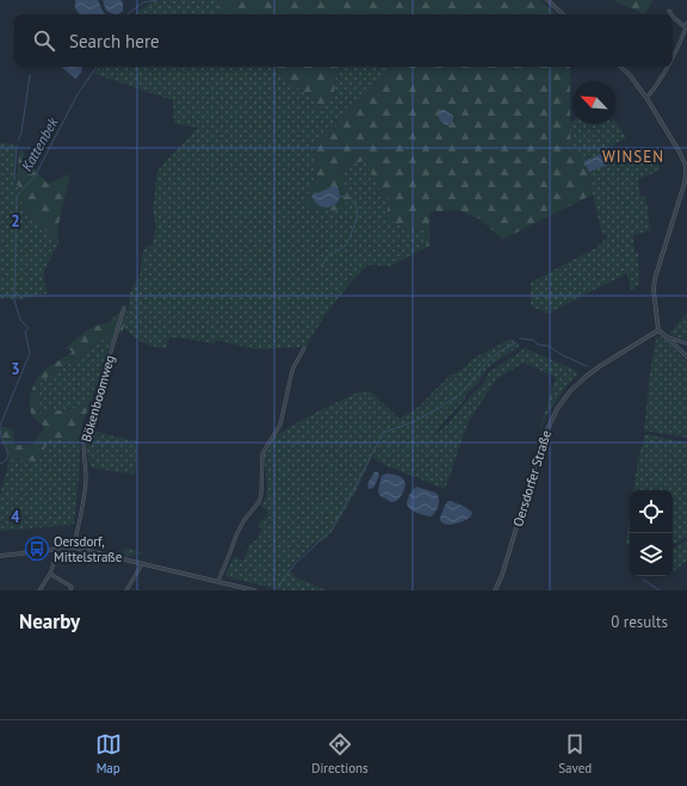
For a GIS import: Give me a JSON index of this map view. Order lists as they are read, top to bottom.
{
  "streets": {
    "street": ["Bökenboomweg", "Oersdorfer Straße"]
  },
  "districts": ["WINSEN"],
  "water": ["Kattenbek"],
  "places": {
    "bus stop": ["Oersdorf, Mittelstraße"]
  },
  "north": "top left",
  "page": {
    "search": "Search here",
    "heading": ["Nearby", "0 results"],
    "nav": ["Map", "Directions", "Saved"]
  },
  "grid": {
    "rows": ["2", "3", "4"]
  }
}
